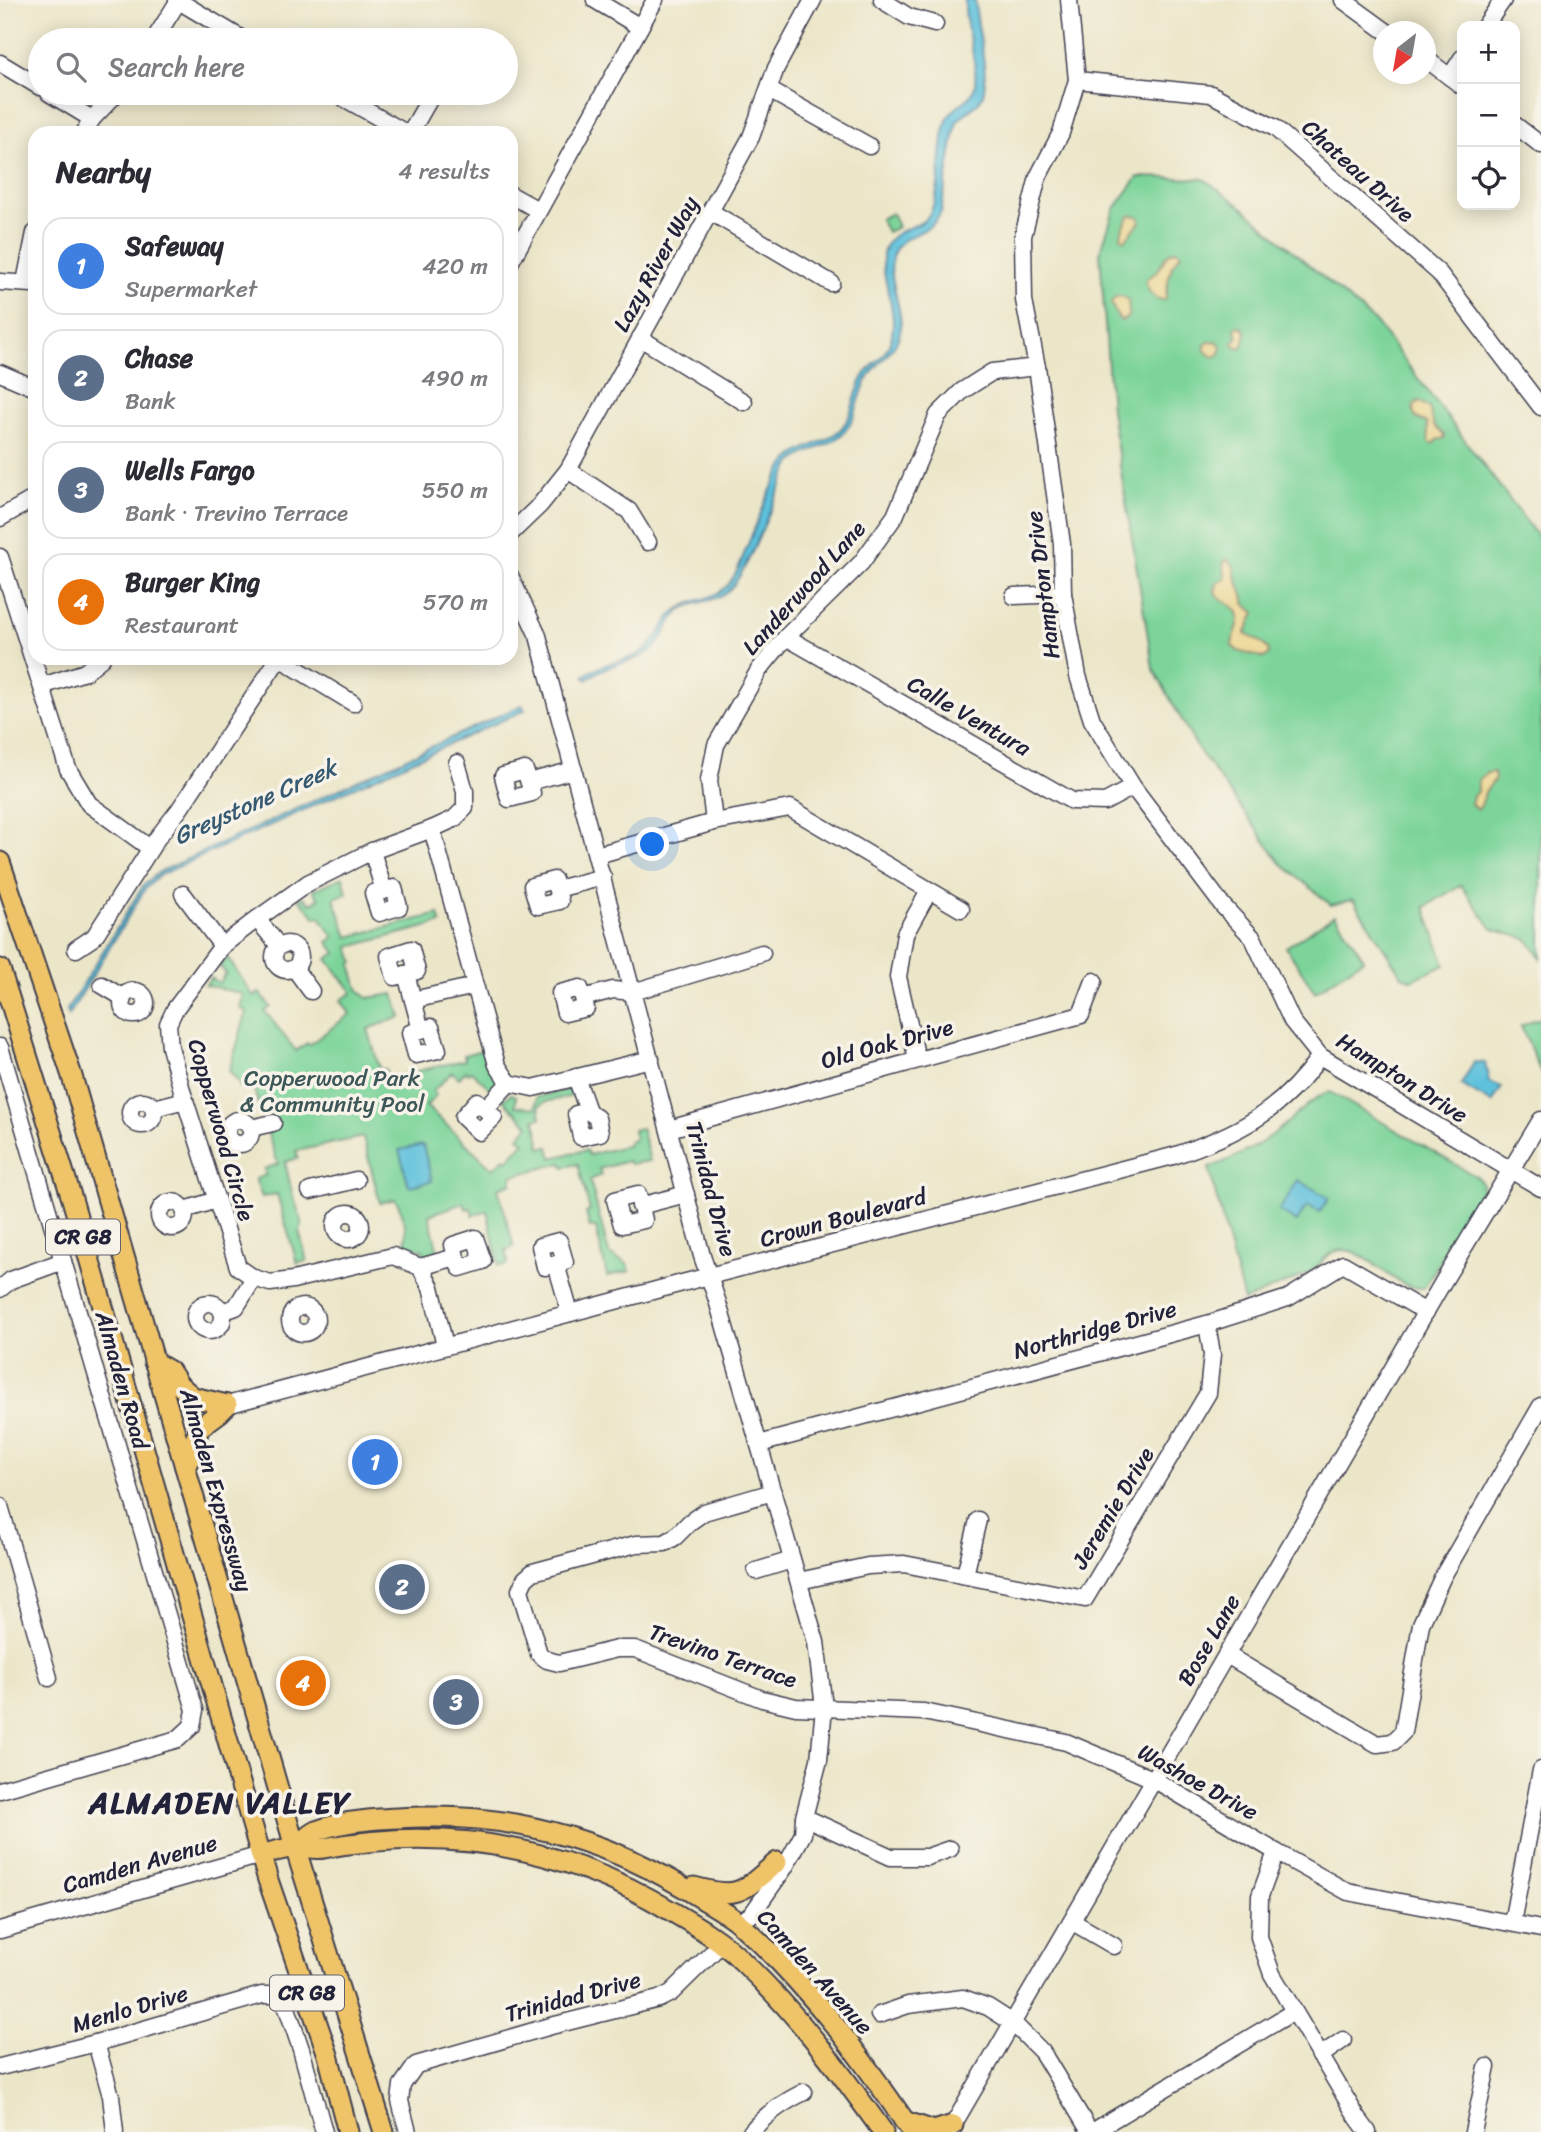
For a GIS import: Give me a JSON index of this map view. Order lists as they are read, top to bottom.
{
  "streets": {
    "main road": [
      "Trinidad Drive",
      "CR G8",
      "Almaden Expressway",
      "Camden Avenue"
    ],
    "street": [
      "Chateau Drive",
      "Lazy River Way",
      "Hampton Drive",
      "Landerwood Lane",
      "Calle Ventura",
      "Old Oak Drive",
      "Copperwood Circle",
      "Crown Boulevard",
      "Northridge Drive",
      "Almaden Road",
      "Jeremie Drive",
      "Bose Lane",
      "Trevino Terrace",
      "Washoe Drive",
      "Menlo Drive"
    ]
  },
  "crossings": [
    ["Chateau Drive", "Hampton Drive"],
    ["Hampton Drive", "Landerwood Lane"],
    ["Hampton Drive", "Calle Ventura"],
    ["Hampton Drive", "Crown Boulevard"],
    ["Hampton Drive", "Bose Lane"],
    ["Landerwood Lane", "Calle Ventura"],
    ["Old Oak Drive", "Trinidad Drive"],
    ["Trinidad Drive", "Crown Boulevard"],
    ["Trinidad Drive", "Northridge Drive"],
    ["Trinidad Drive", "Jeremie Drive"],
    ["Trinidad Drive", "Trevino Terrace"],
    ["Trinidad Drive", "Washoe Drive"],
    ["Trinidad Drive", "Camden Avenue"],
    ["CR G8", "Camden Avenue"],
    ["Northridge Drive", "Jeremie Drive"],
    ["Northridge Drive", "Bose Lane"],
    ["Almaden Expressway", "Camden Avenue"],
    ["Bose Lane", "Washoe Drive"],
    ["Trevino Terrace", "Washoe Drive"]
  ],
  "districts": ["ALMADEN VALLEY"],
  "water": ["Greystone Creek"],
  "parks": ["Copperwood Park & Community Pool"],
  "north": "bottom left",
  "page": {
    "map_buttons": ["+", "−"],
    "search": "Search here",
    "heading": ["Nearby", "4 results"],
    "list": [
      {
        "mark": "1",
        "name": "Safeway",
        "note": "Supermarket",
        "value": "420 m"
      },
      {
        "mark": "2",
        "name": "Chase",
        "note": "Bank",
        "value": "490 m"
      },
      {
        "mark": "3",
        "name": "Wells Fargo",
        "note": "Bank · Trevino Terrace",
        "value": "550 m"
      },
      {
        "mark": "4",
        "name": "Burger King",
        "note": "Restaurant",
        "value": "570 m"
      }
    ],
    "pins": [
      "1",
      "2",
      "4",
      "3"
    ]
  }
}
